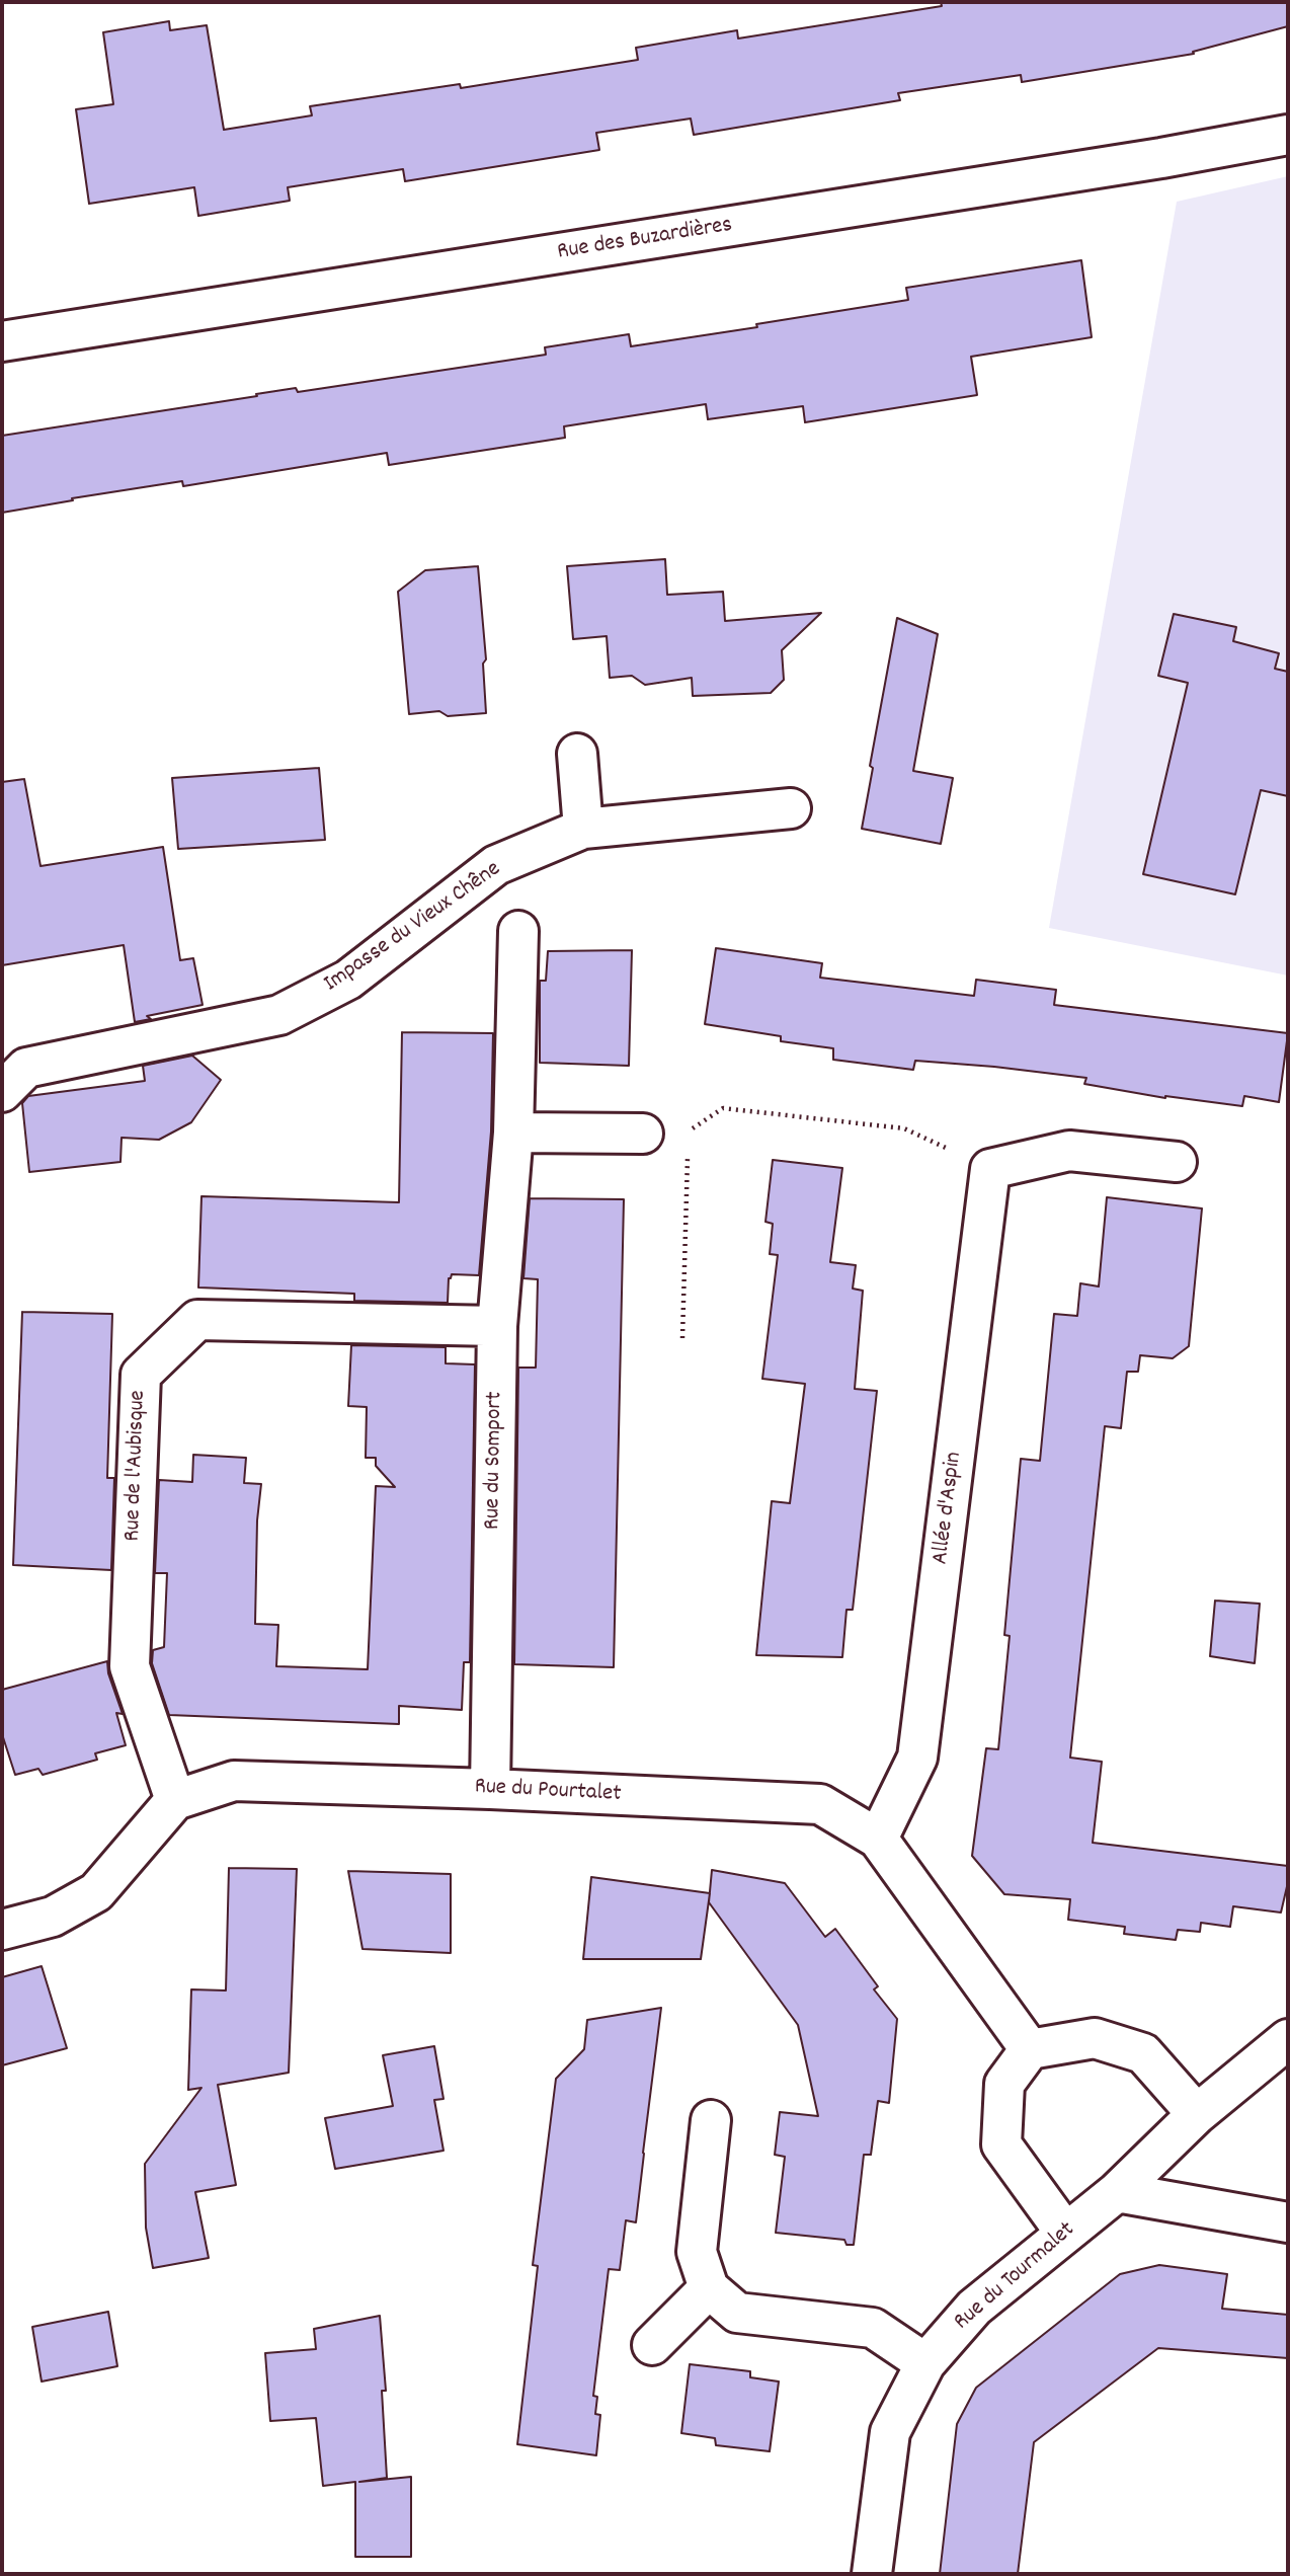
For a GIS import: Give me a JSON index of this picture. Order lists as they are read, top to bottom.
{
  "streets": {
    "street": [
      "Rue des Buzardières",
      "Impasse du Vieux Chêne",
      "Rue du Somport",
      "Rue de l'Aubisque",
      "Allée d'Aspin",
      "Rue du Pourtalet",
      "Rue du Tourmalet"
    ]
  },
  "crossings": [
    ["Rue du Somport", "Rue de l'Aubisque"],
    ["Rue du Somport", "Rue du Pourtalet"],
    ["Rue de l'Aubisque", "Rue du Pourtalet"],
    ["Allée d'Aspin", "Rue du Pourtalet"],
    ["Rue du Pourtalet", "Rue du Tourmalet"]
  ]
}
